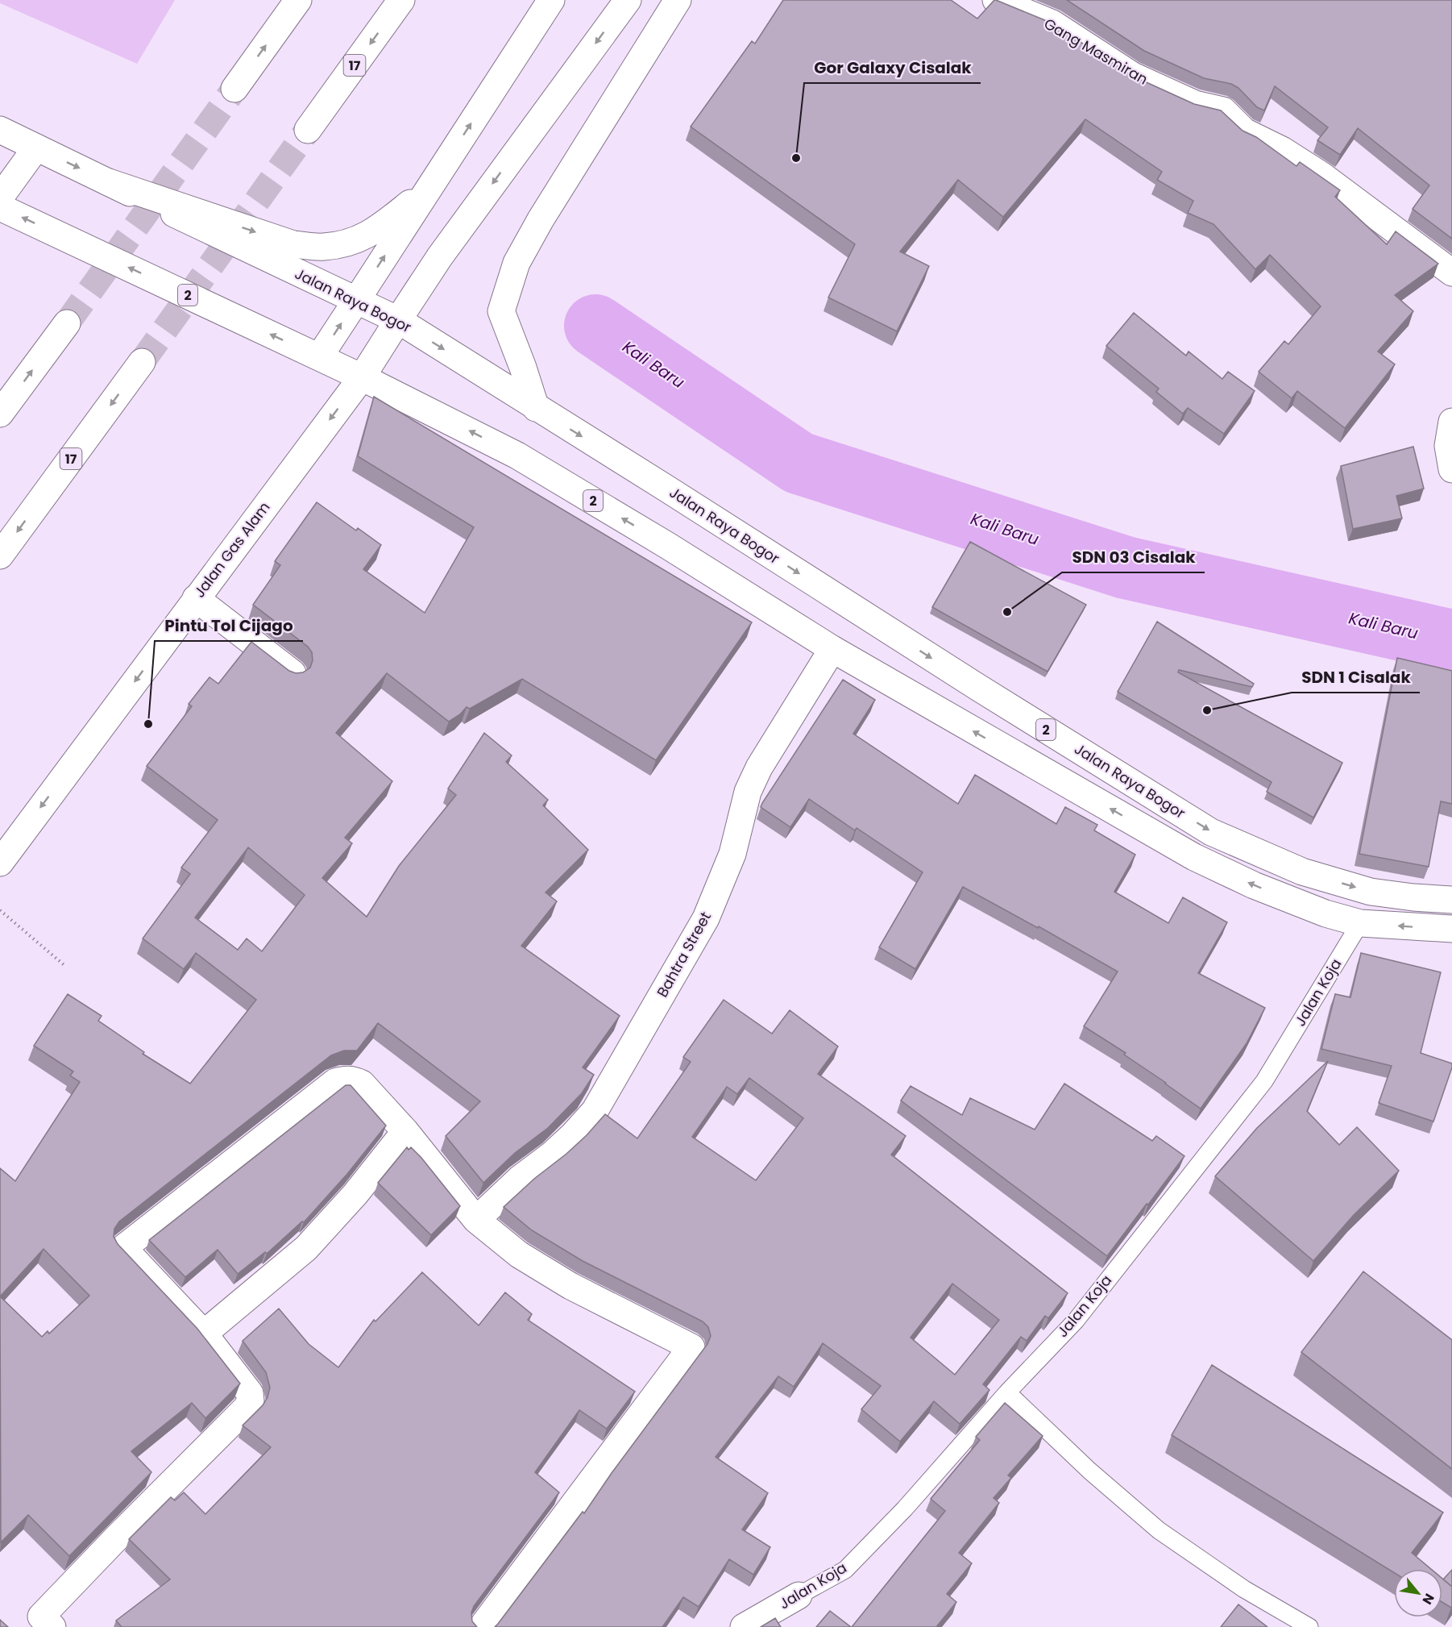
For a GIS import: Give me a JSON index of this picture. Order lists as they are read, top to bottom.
{
  "streets": {
    "main road": [
      "Gang Masmiran",
      "17",
      "2",
      "Jalan Raya Bogor",
      "Jalan Gas Alam",
      "Bahtra Street",
      "Jalan Koja"
    ]
  },
  "crossings": [
    ["2", "Jalan Gas Alam"],
    ["2", "Bahtra Street"],
    ["2", "Jalan Koja"],
    ["Jalan Raya Bogor", "Jalan Gas Alam"]
  ],
  "water": ["Kali Baru"],
  "places": [
    "Gor Galaxy Cisalak",
    "SDN 03 Cisalak",
    "SDN 1 Cisalak",
    "Pintu Tol Cijago"
  ],
  "north": "bottom right"
}
